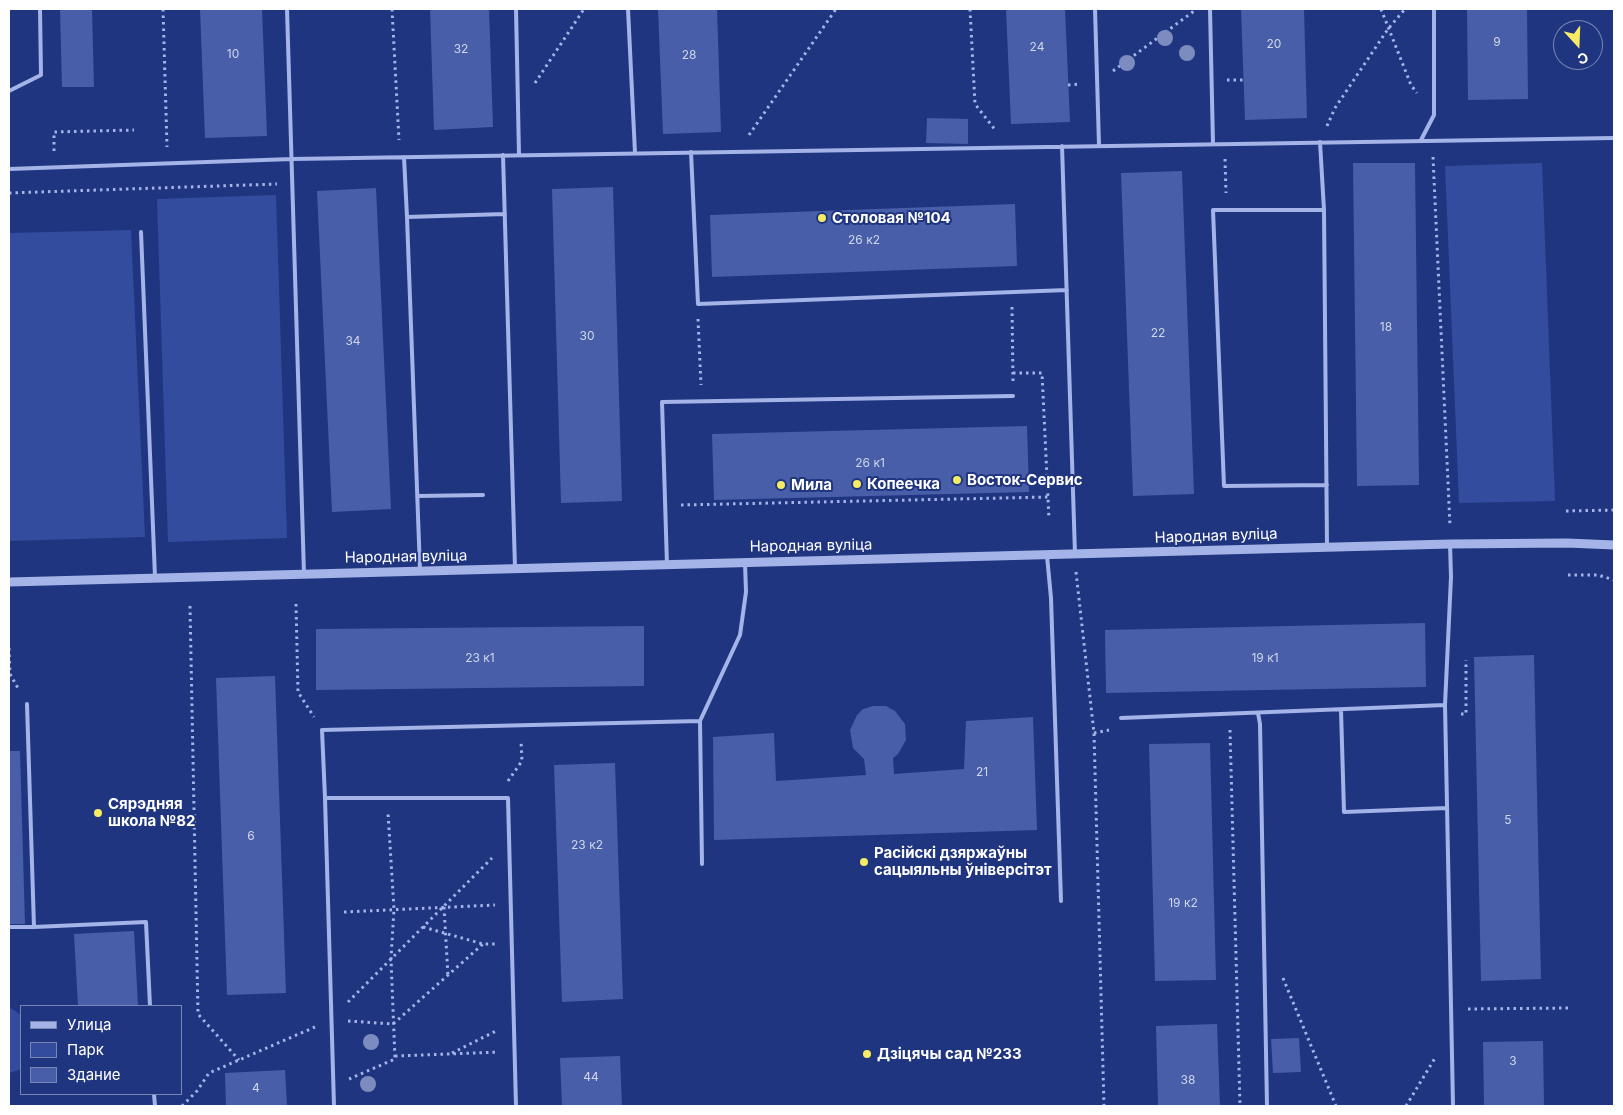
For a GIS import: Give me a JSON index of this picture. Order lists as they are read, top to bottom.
{
  "streets": {
    "street": ["Народная вуліца"]
  },
  "places": [
    "Столовая №104",
    "Восток-Сервис",
    "Копеечка",
    "Мила",
    "Сярэдняя школа №82",
    "Расійскі дзяржаўны сацыяльны ўніверсітэт",
    "Дзіцячы сад №233"
  ],
  "house_numbers": [
    "9",
    "20",
    "24",
    "32",
    "10",
    "28",
    "26 к2",
    "18",
    "22",
    "30",
    "34",
    "26 к1",
    "23 к1",
    "19 к1",
    "21",
    "5",
    "6",
    "23 к2",
    "19 к2",
    "3",
    "44",
    "38",
    "4"
  ],
  "legend": ["Улица", "Парк", "Здание"],
  "north": "bottom"
}
